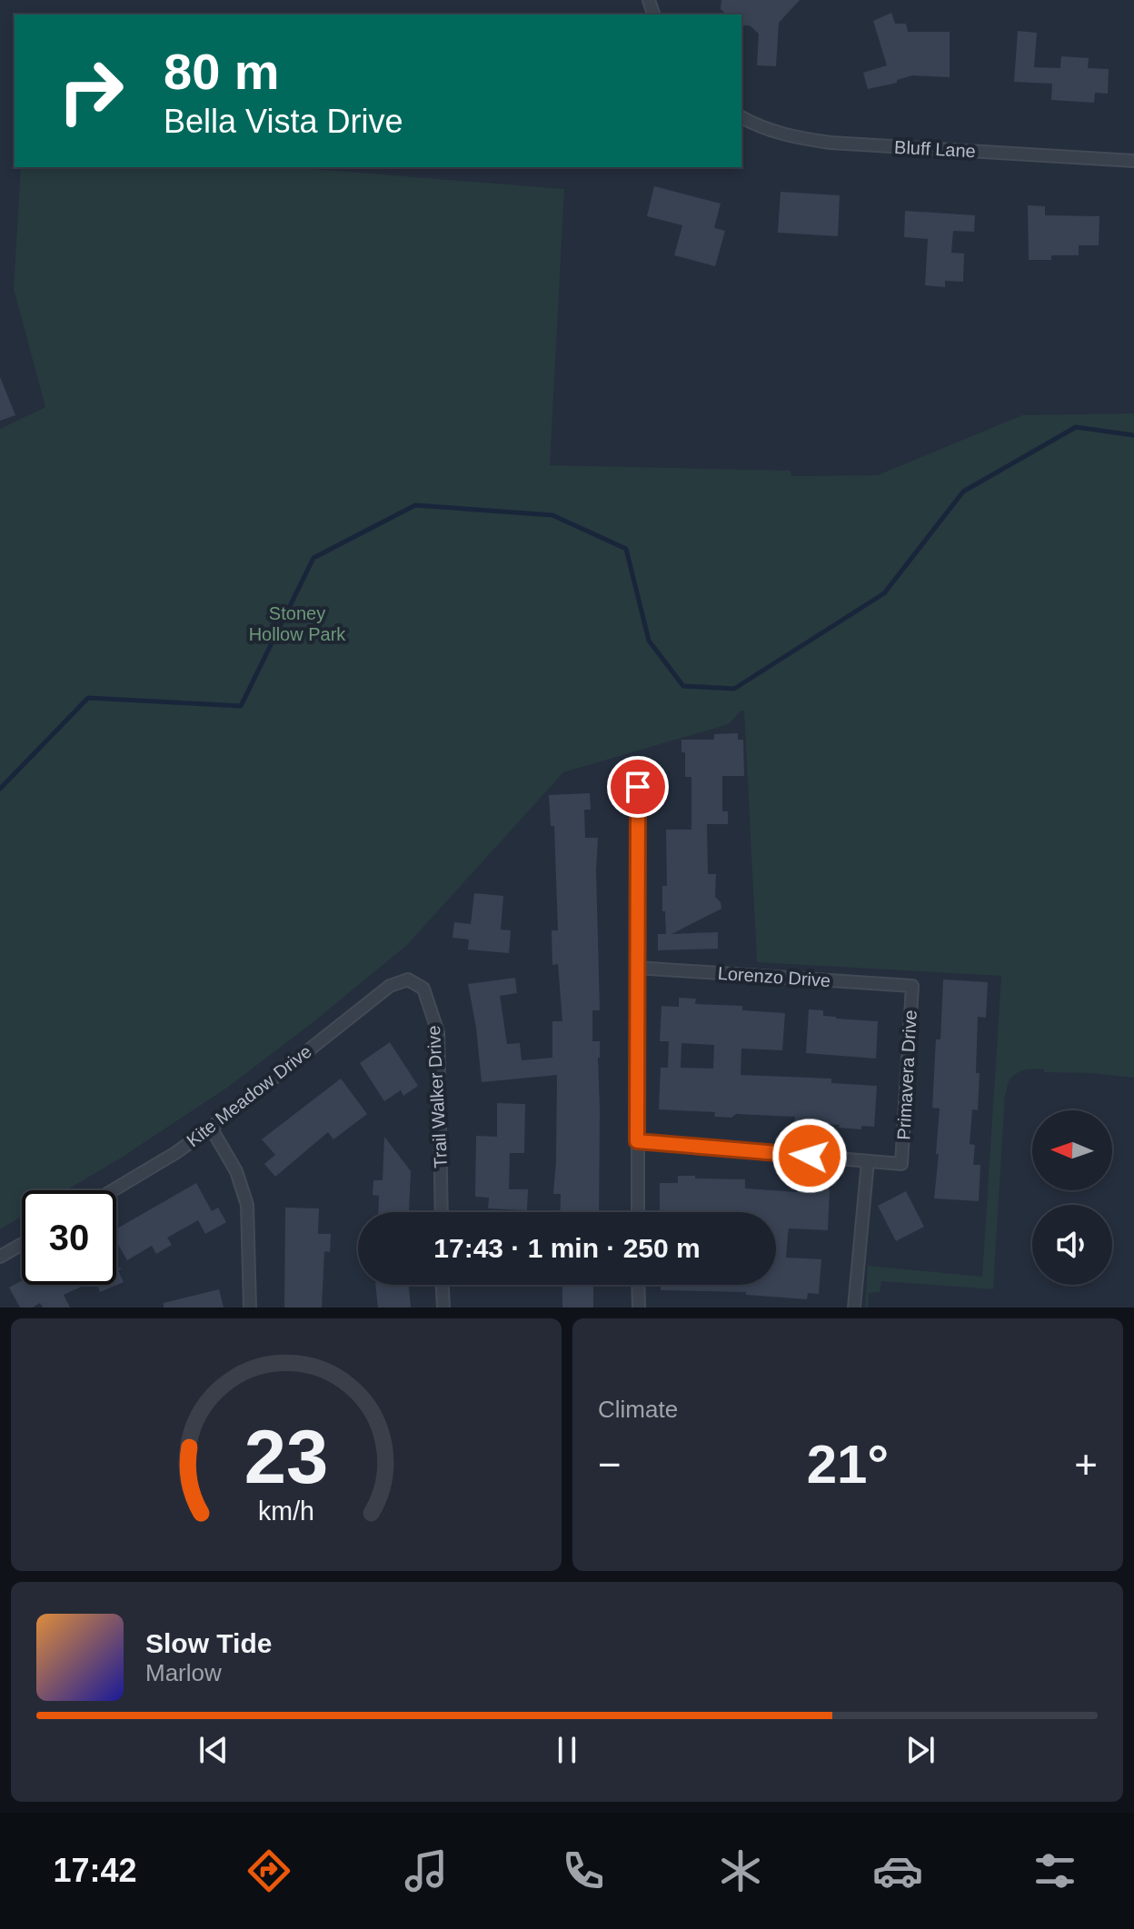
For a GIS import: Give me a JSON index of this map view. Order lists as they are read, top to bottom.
{
  "streets": {
    "street": [
      "Bluff Lane",
      "Lorenzo Drive",
      "Primavera Drive",
      "Kite Meadow Drive",
      "Trail Walker Drive"
    ]
  },
  "crossings": [
    ["Lorenzo Drive", "Primavera Drive"],
    ["Kite Meadow Drive", "Trail Walker Drive"]
  ],
  "parks": ["Stoney Hollow Park"],
  "north": "left",
  "page": {
    "turn": ["80 m", "Bella Vista Drive"],
    "limit": "30",
    "trip": "17:43 · 1 min · 250 m",
    "tile": "Climate",
    "heat": ["−", "21°", "+"],
    "song": ["Slow Tide", "Marlow"],
    "tabs": "17:42",
    "gauge": ["23", "km/h"]
  }
}
